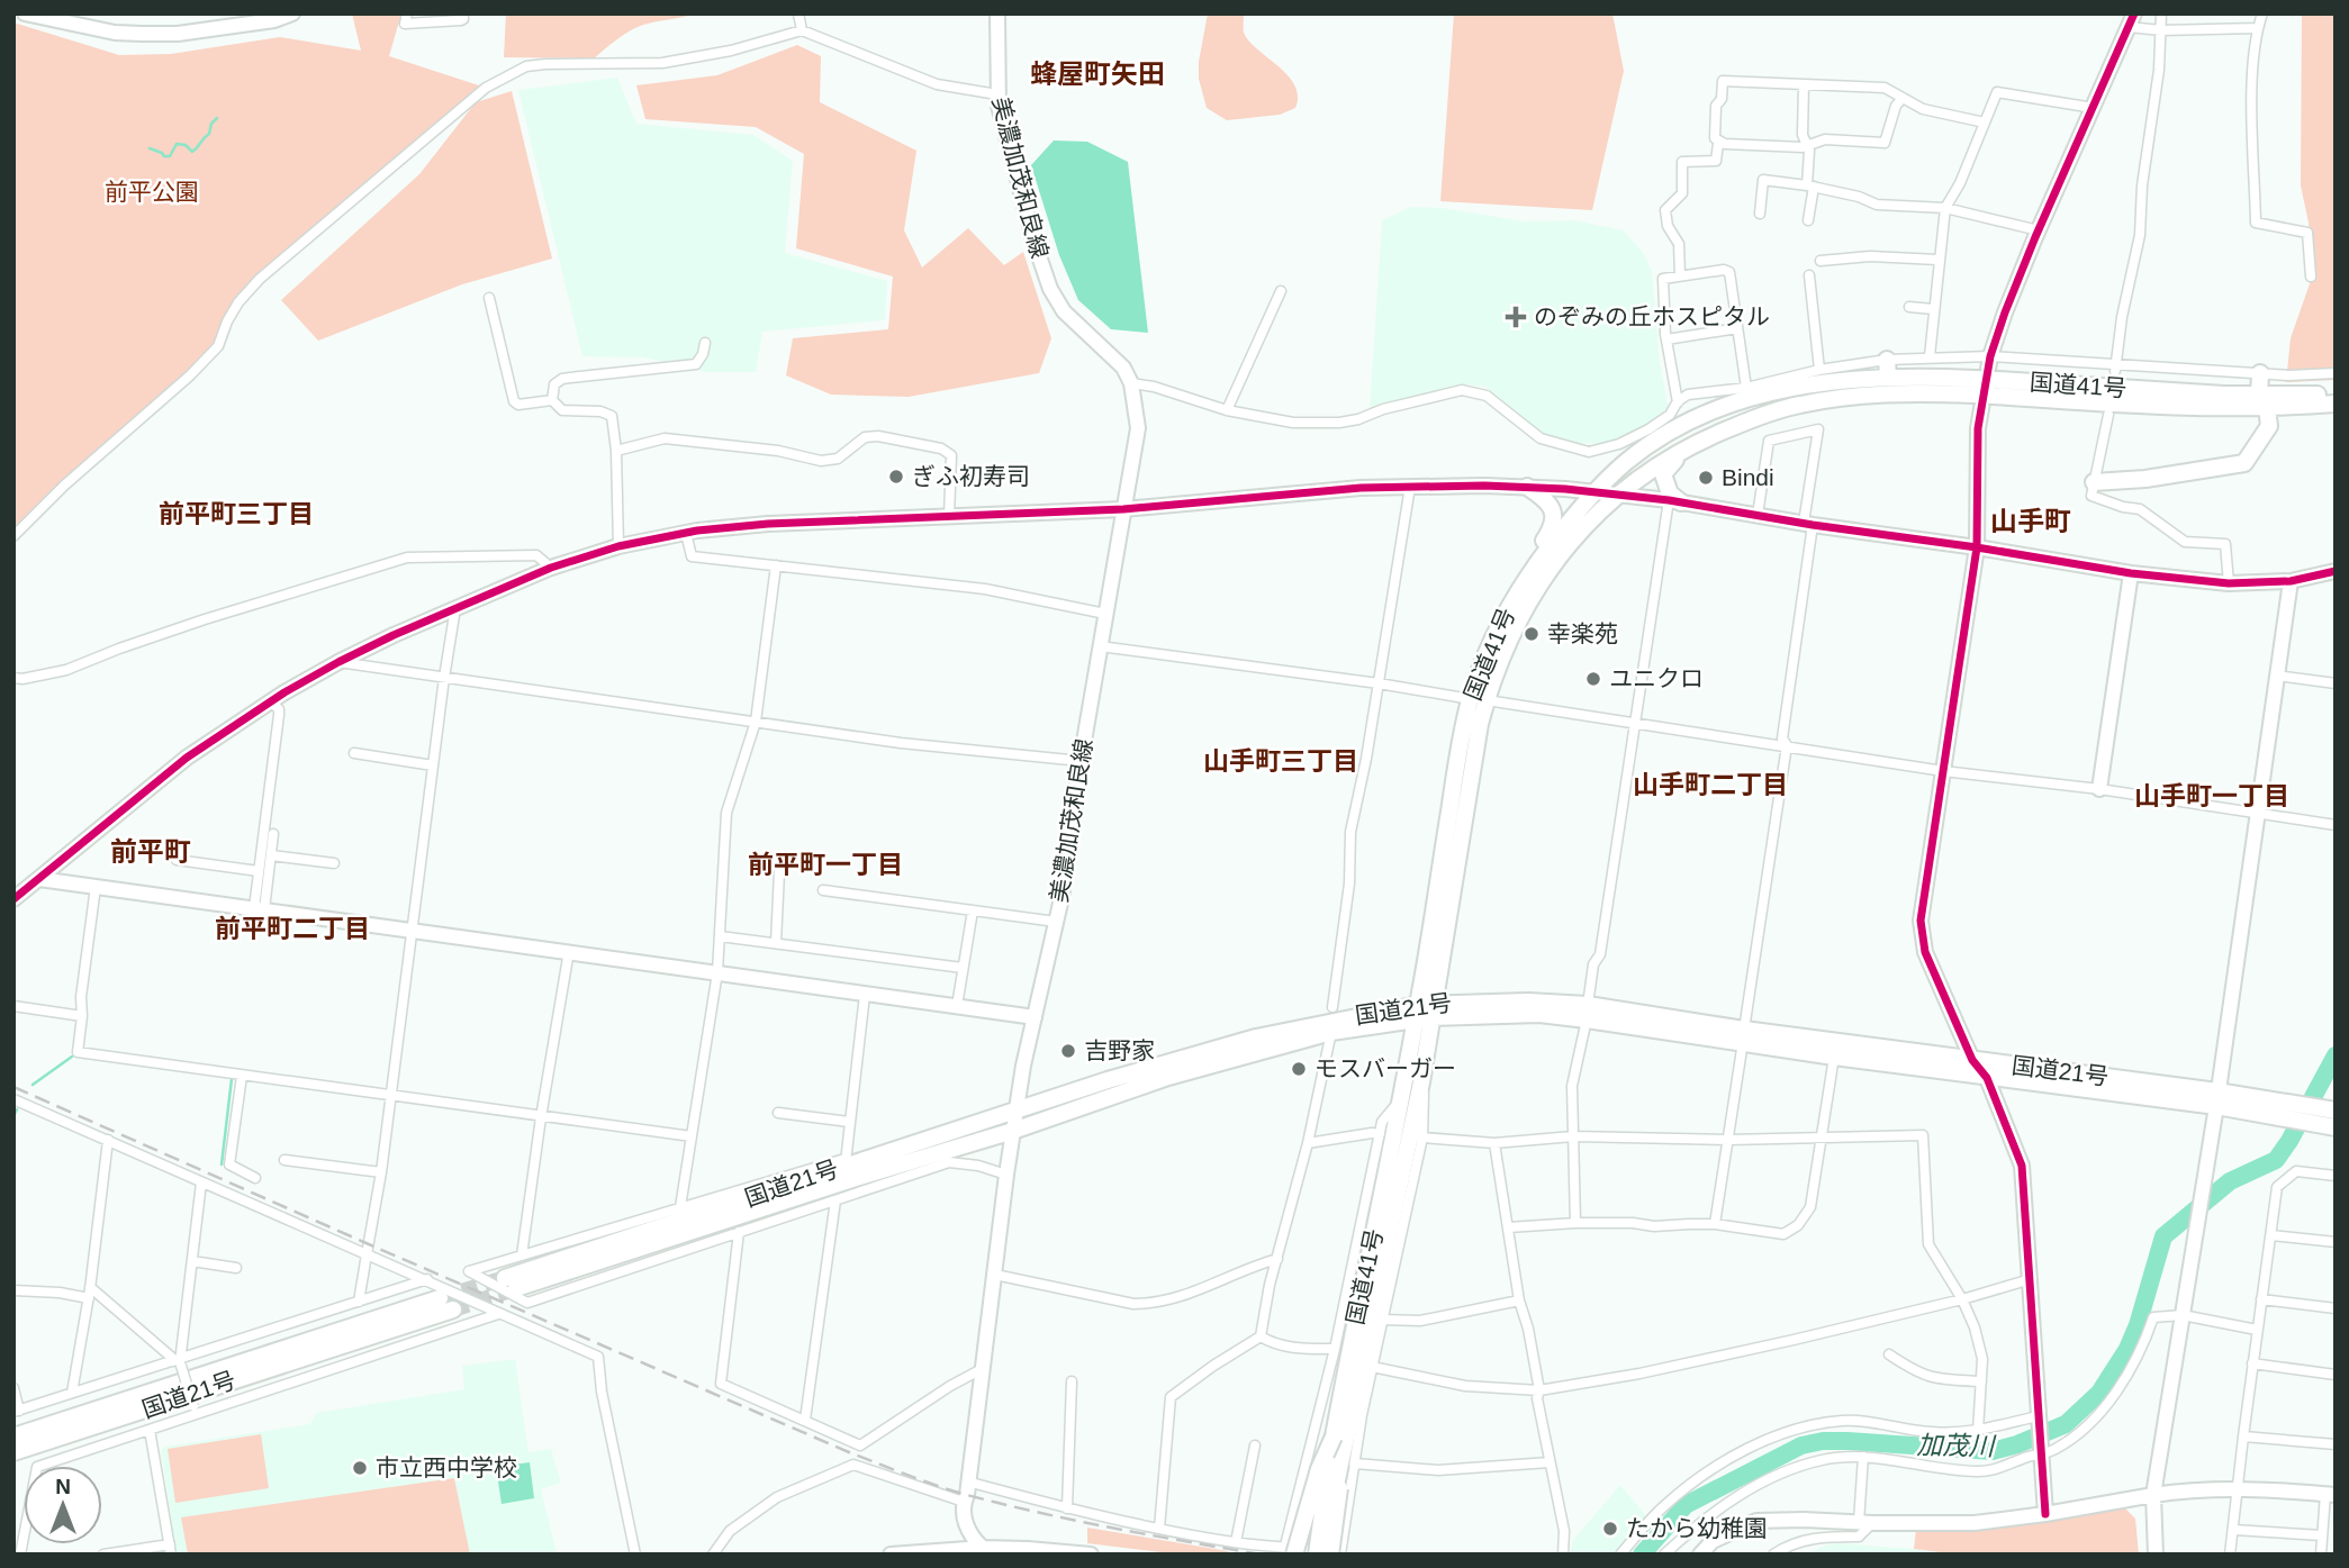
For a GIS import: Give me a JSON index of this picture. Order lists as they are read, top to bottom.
{
  "streets": {
    "highway": ["国道41号", "国道21号"],
    "street": ["美濃加茂和良線"]
  },
  "crossings": [
    ["美濃加茂和良線", "国道21号"],
    ["国道41号", "国道21号"]
  ],
  "districts": [
    "蜂屋町矢田",
    "前平町三丁目",
    "山手町",
    "山手町三丁目",
    "山手町二丁目",
    "山手町一丁目",
    "前平町",
    "前平町一丁目",
    "前平町二丁目"
  ],
  "water": ["加茂川"],
  "parks": ["前平公園"],
  "places": {
    "health": ["のぞみの丘ホスピタル"],
    "other": [
      "ぎふ初寿司",
      "Bindi",
      "幸楽苑",
      "ユニクロ",
      "吉野家",
      "モスバーガー",
      "市立西中学校",
      "たから幼稚園"
    ]
  },
  "north": "top"
}
